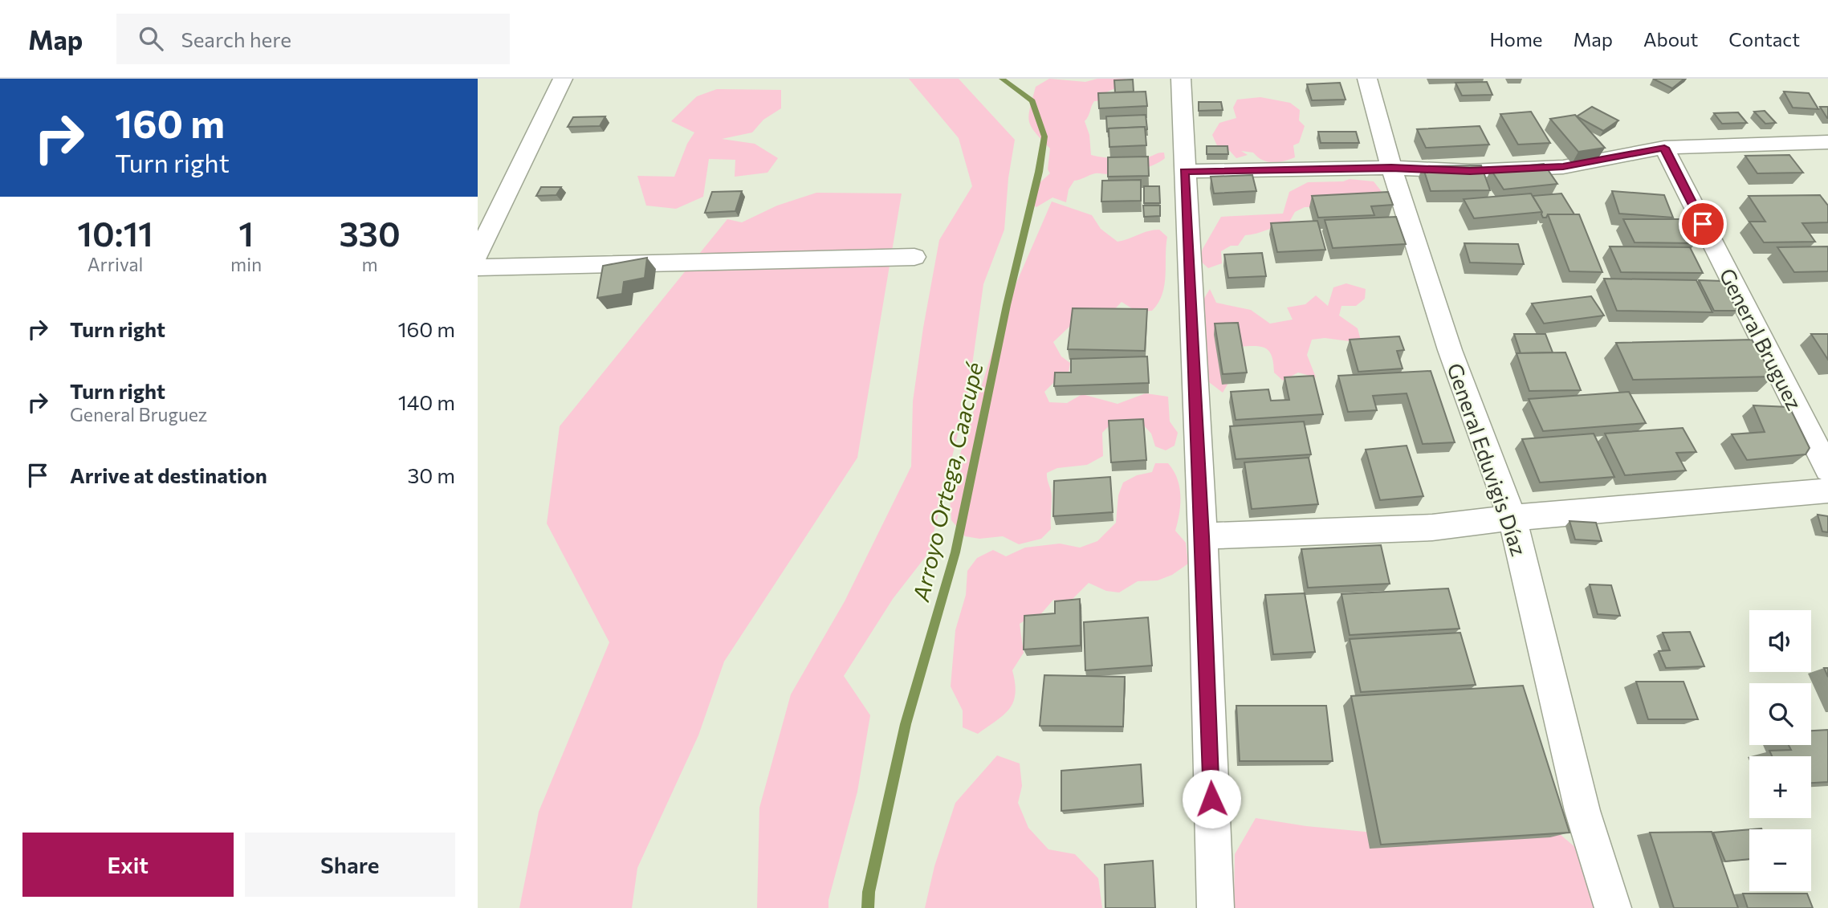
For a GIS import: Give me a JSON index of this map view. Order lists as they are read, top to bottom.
{
  "streets": {
    "street": ["General Bruguez", "General Eduvigis Díaz"]
  },
  "water": ["Arroyo Ortega, Caacupé"],
  "page": {
    "header": "Map",
    "search": "Search here",
    "nav": [
      "Home",
      "Map",
      "About",
      "Contact"
    ],
    "turn": ["160 m", "Turn right"],
    "eta": [
      "10:11",
      "Arrival",
      "1",
      "min",
      "330",
      "m"
    ],
    "list": [
      {
        "name": "Turn right",
        "value": "160 m"
      },
      {
        "name": "Turn right",
        "note": "General Bruguez",
        "value": "140 m"
      },
      {
        "name": "Arrive at destination",
        "value": "30 m"
      }
    ],
    "map_buttons": ["+", "−"],
    "buttons": ["Exit", "Share"]
  }
}
